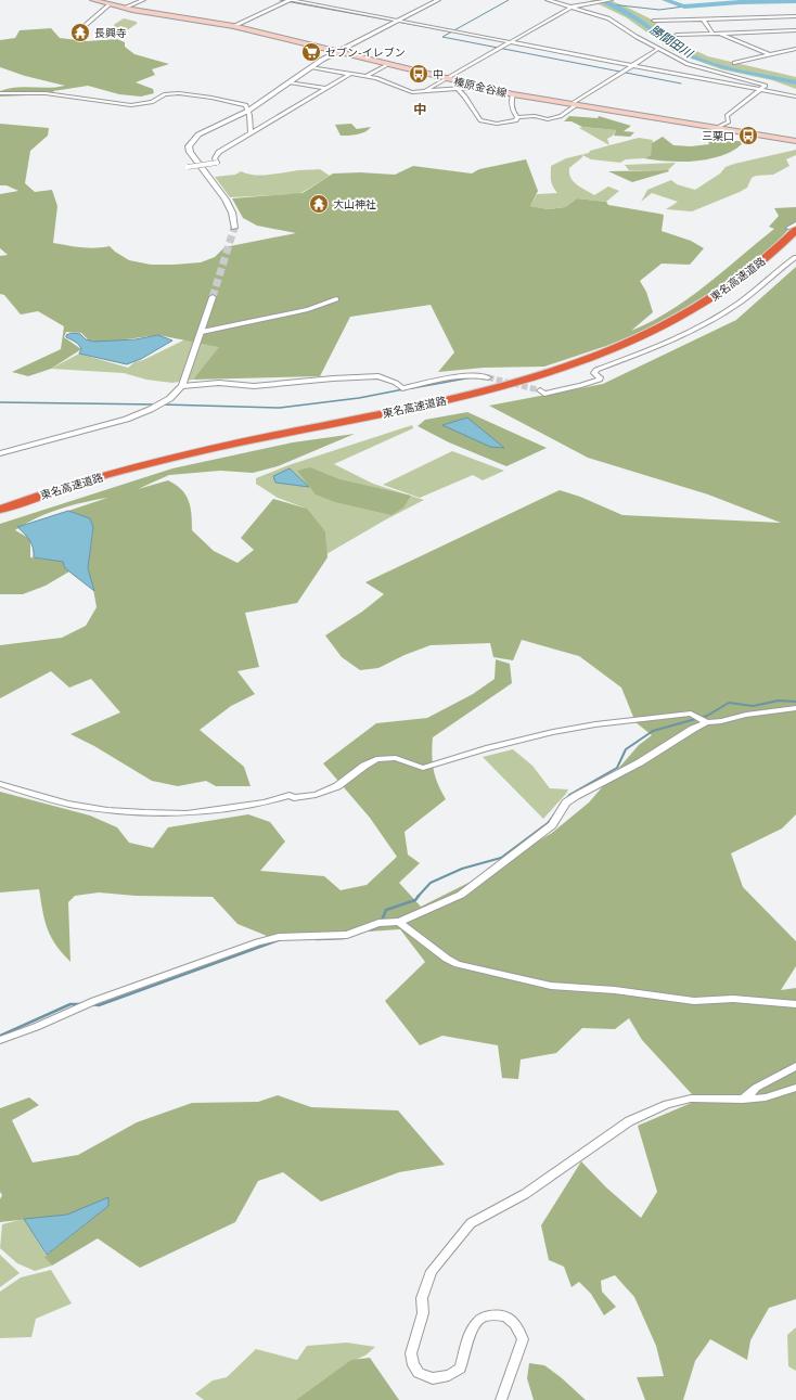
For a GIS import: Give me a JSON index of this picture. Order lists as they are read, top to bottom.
{
  "streets": {
    "highway": ["東名高速道路"],
    "main road": ["榛原金谷線"]
  },
  "districts": ["中"],
  "water": ["勝間田川"],
  "places": {
    "temple": ["長興寺", "大山神社"],
    "supermarket": ["セブン-イレブン"],
    "bus stop": ["中", "三栗口"]
  }
}
